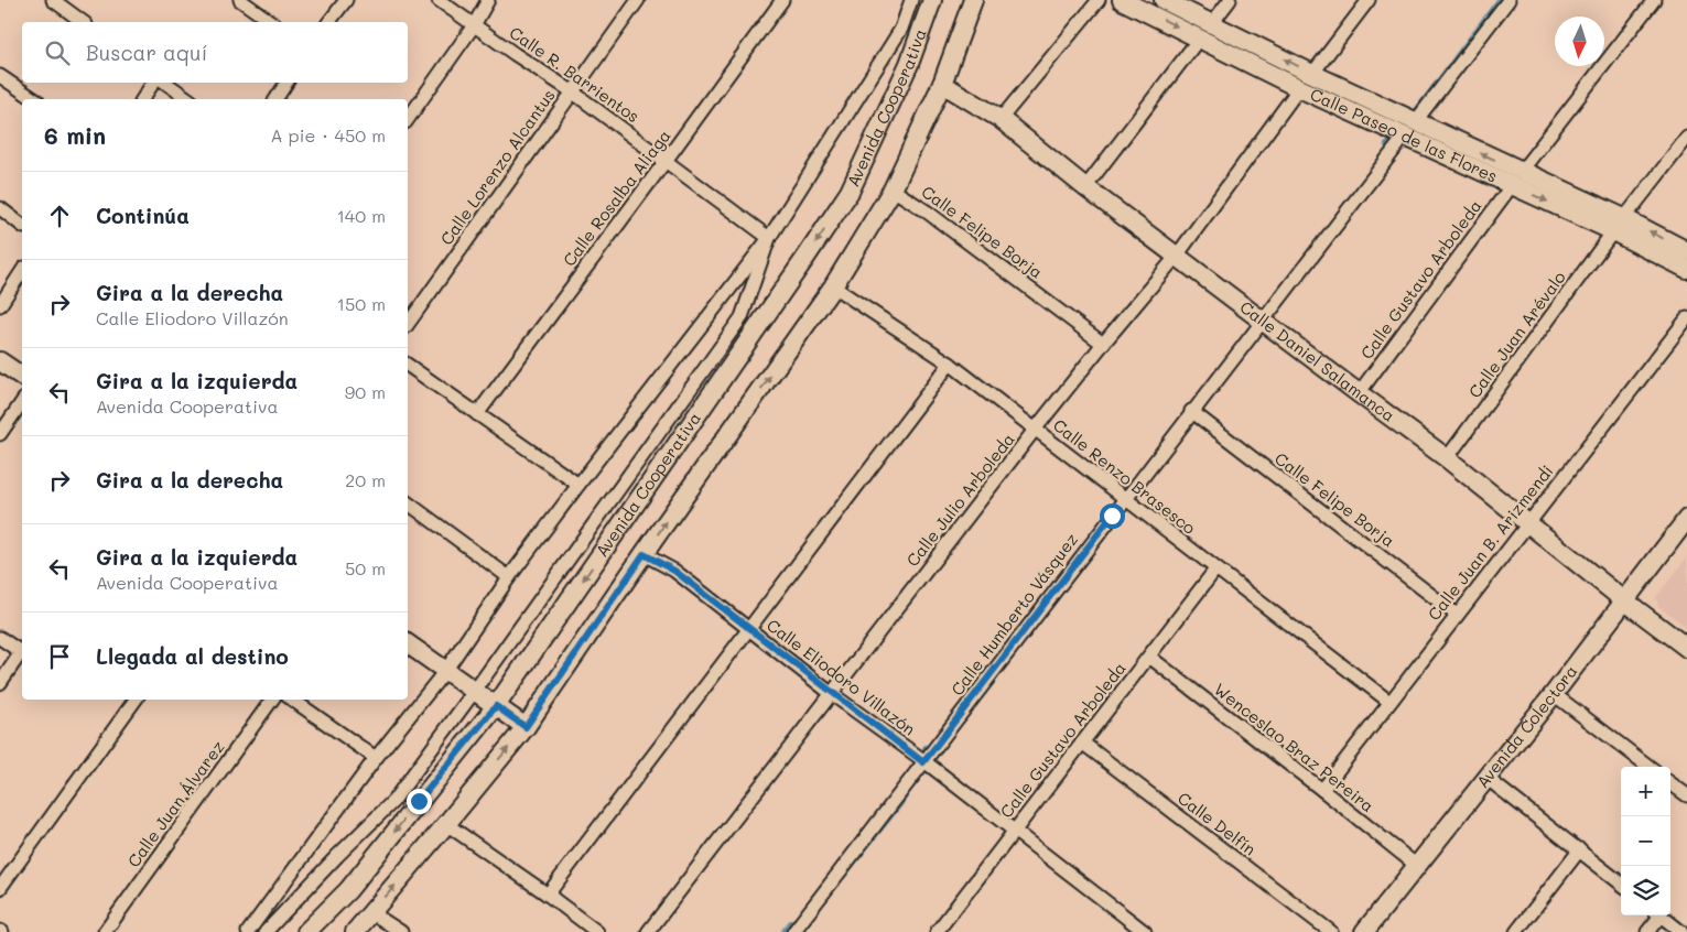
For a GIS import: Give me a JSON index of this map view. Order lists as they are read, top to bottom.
{
  "streets": {
    "street": [
      "Calle R. Barrientos",
      "Avenida Cooperativa",
      "Calle Paseo de las Flores",
      "Calle Lorenzo Alcantus",
      "Calle Rosalba Aliaga",
      "Calle Felipe Borja",
      "Calle Gustavo Arboleda",
      "Calle Juan Arévalo",
      "Calle Daniel Salamanca",
      "Calle Renzo Brasesco",
      "Calle Julio Arboleda",
      "Calle Juan B. Arizmendi",
      "Calle Humberto Vásquez",
      "Calle Eliodoro Villazón",
      "Avenida Colectora",
      "Wenceslao Braz Pereira",
      "Calle Juan Álvarez",
      "Calle Delfín"
    ]
  },
  "crossings": [
    ["Calle R. Barrientos", "Calle Lorenzo Alcantus"],
    ["Calle R. Barrientos", "Calle Rosalba Aliaga"],
    ["Calle Paseo de las Flores", "Calle Gustavo Arboleda"],
    ["Calle Paseo de las Flores", "Calle Juan Arévalo"],
    ["Calle Paseo de las Flores", "Calle Julio Arboleda"],
    ["Calle Paseo de las Flores", "Calle Humberto Vásquez"],
    ["Calle Felipe Borja", "Calle Julio Arboleda"],
    ["Calle Felipe Borja", "Calle Juan B. Arizmendi"],
    ["Calle Felipe Borja", "Calle Humberto Vásquez"],
    ["Calle Gustavo Arboleda", "Calle Daniel Salamanca"],
    ["Calle Gustavo Arboleda", "Calle Renzo Brasesco"],
    ["Calle Gustavo Arboleda", "Calle Eliodoro Villazón"],
    ["Calle Gustavo Arboleda", "Wenceslao Braz Pereira"],
    ["Calle Gustavo Arboleda", "Calle Delfín"],
    ["Calle Juan Arévalo", "Calle Daniel Salamanca"],
    ["Calle Daniel Salamanca", "Calle Julio Arboleda"],
    ["Calle Daniel Salamanca", "Calle Juan B. Arizmendi"],
    ["Calle Daniel Salamanca", "Calle Humberto Vásquez"],
    ["Calle Daniel Salamanca", "Avenida Colectora"],
    ["Calle Renzo Brasesco", "Calle Julio Arboleda"],
    ["Calle Renzo Brasesco", "Calle Juan B. Arizmendi"],
    ["Calle Renzo Brasesco", "Calle Humberto Vásquez"],
    ["Calle Julio Arboleda", "Calle Eliodoro Villazón"],
    ["Calle Juan B. Arizmendi", "Wenceslao Braz Pereira"],
    ["Calle Humberto Vásquez", "Calle Eliodoro Villazón"],
    ["Avenida Colectora", "Wenceslao Braz Pereira"]
  ],
  "north": "bottom",
  "page": {
    "search": "Buscar aquí",
    "heading": ["6 min", "A pie · 450 m"],
    "list": [
      ["Continúa", "140 m"],
      ["Gira a la derecha", "Calle Eliodoro Villazón", "150 m"],
      ["Gira a la izquierda", "Avenida Cooperativa", "90 m"],
      ["Gira a la derecha", "20 m"],
      ["Gira a la izquierda", "Avenida Cooperativa", "50 m"],
      "Llegada al destino"
    ],
    "map_buttons": ["+", "−"]
  }
}
